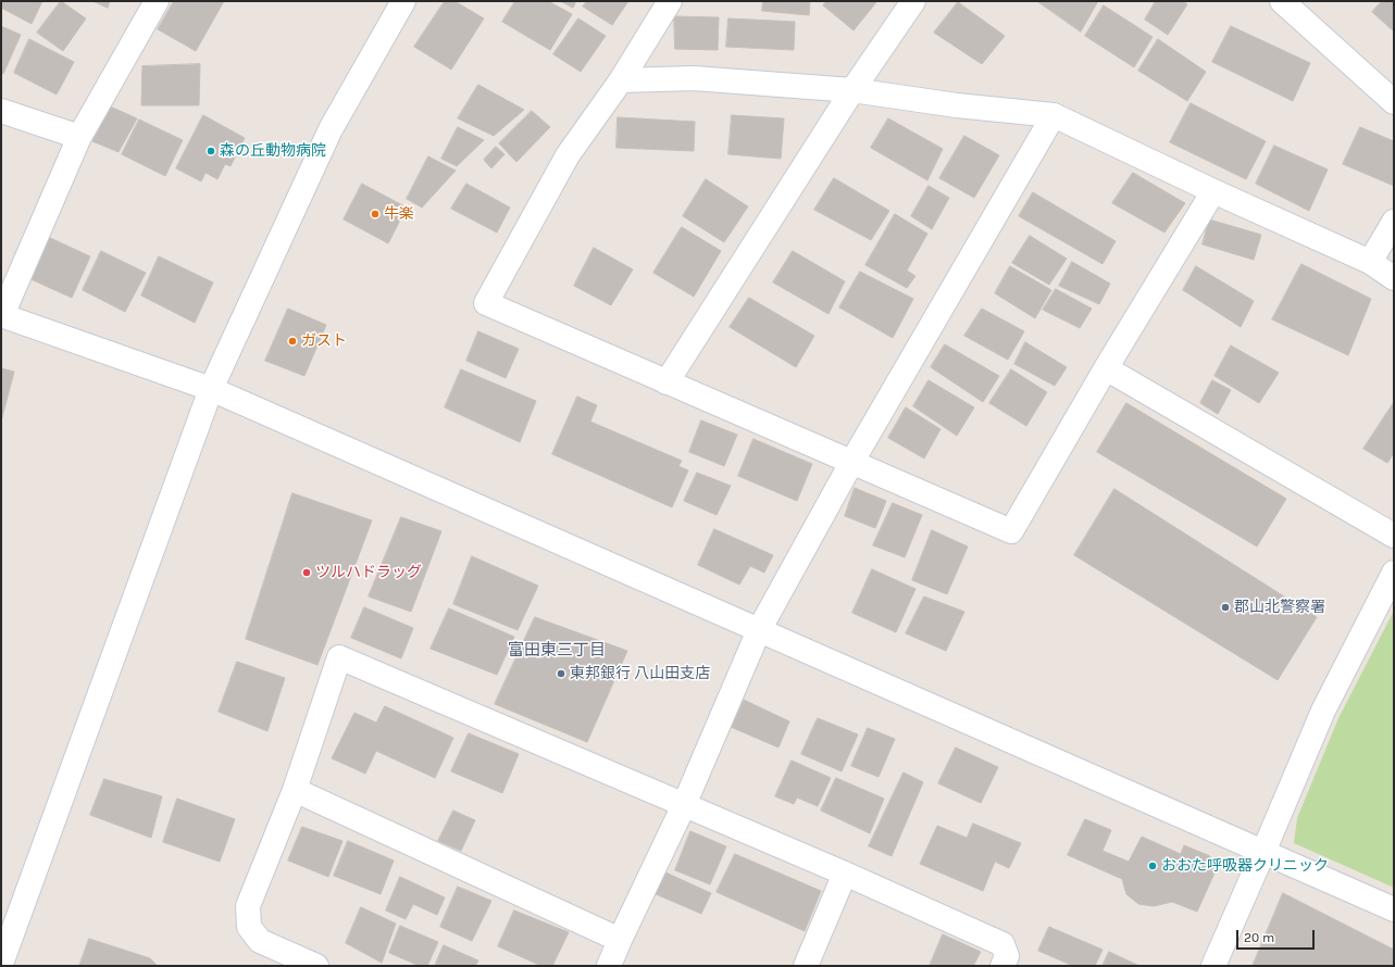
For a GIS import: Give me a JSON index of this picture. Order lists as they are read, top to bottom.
{
  "districts": ["富田東三丁目"],
  "places": [
    "森の丘動物病院",
    "牛楽",
    "ガスト",
    "ツルハドラッグ",
    "郡山北警察署",
    "東邦銀行 八山田支店",
    "おおた呼吸器クリニック"
  ],
  "scale_bar": "20 m"
}
